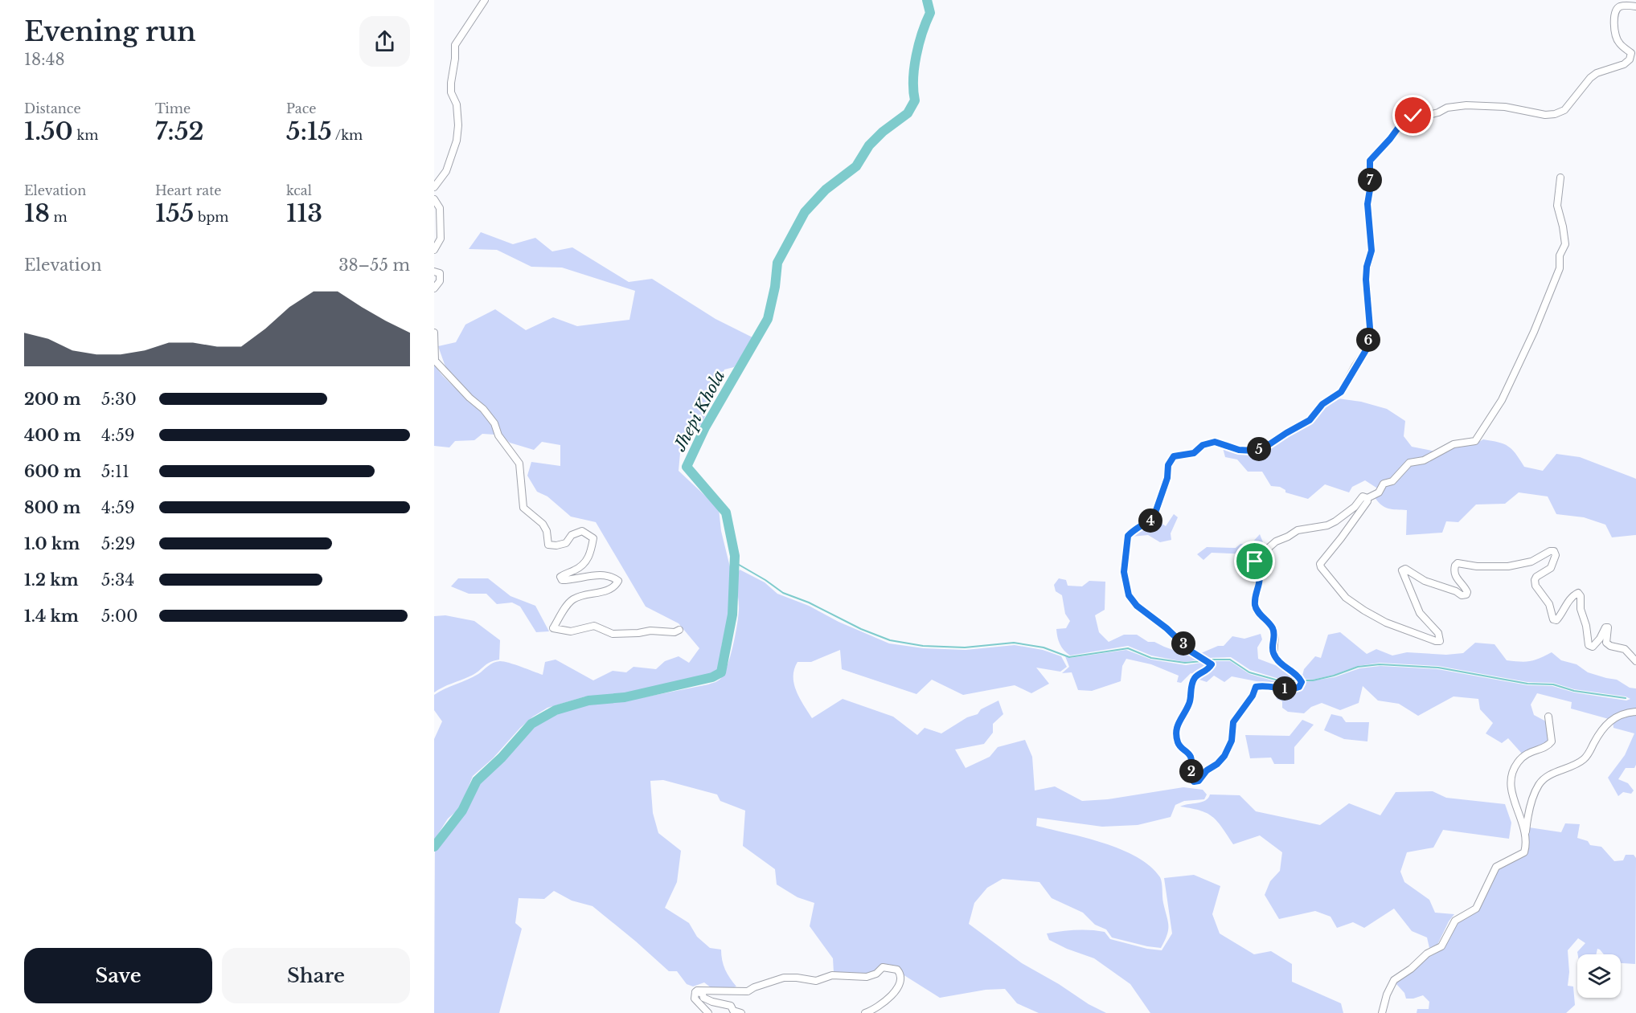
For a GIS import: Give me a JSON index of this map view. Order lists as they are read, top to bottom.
{
  "water": ["Jhepi Khola"],
  "page": {
    "heading": ["Evening run", "18:48"],
    "stats": [
      ["Distance", "1.50 km"],
      ["Time", "7:52"],
      ["Pace", "5:15 /km"],
      ["Elevation", "18 m"],
      ["Heart rate", "155 bpm"],
      ["kcal", "113"]
    ],
    "pins": [
      "7",
      "6",
      "5",
      "4",
      "3",
      "1",
      "2"
    ],
    "chart": ["Elevation", "38–55 m"],
    "list": [
      {
        "name": "200 m",
        "note": "5:30"
      },
      {
        "name": "400 m",
        "note": "4:59"
      },
      {
        "name": "600 m",
        "note": "5:11"
      },
      {
        "name": "800 m",
        "note": "4:59"
      },
      {
        "name": "1.0 km",
        "note": "5:29"
      },
      {
        "name": "1.2 km",
        "note": "5:34"
      },
      {
        "name": "1.4 km",
        "note": "5:00"
      }
    ],
    "buttons": ["Save", "Share"]
  }
}
